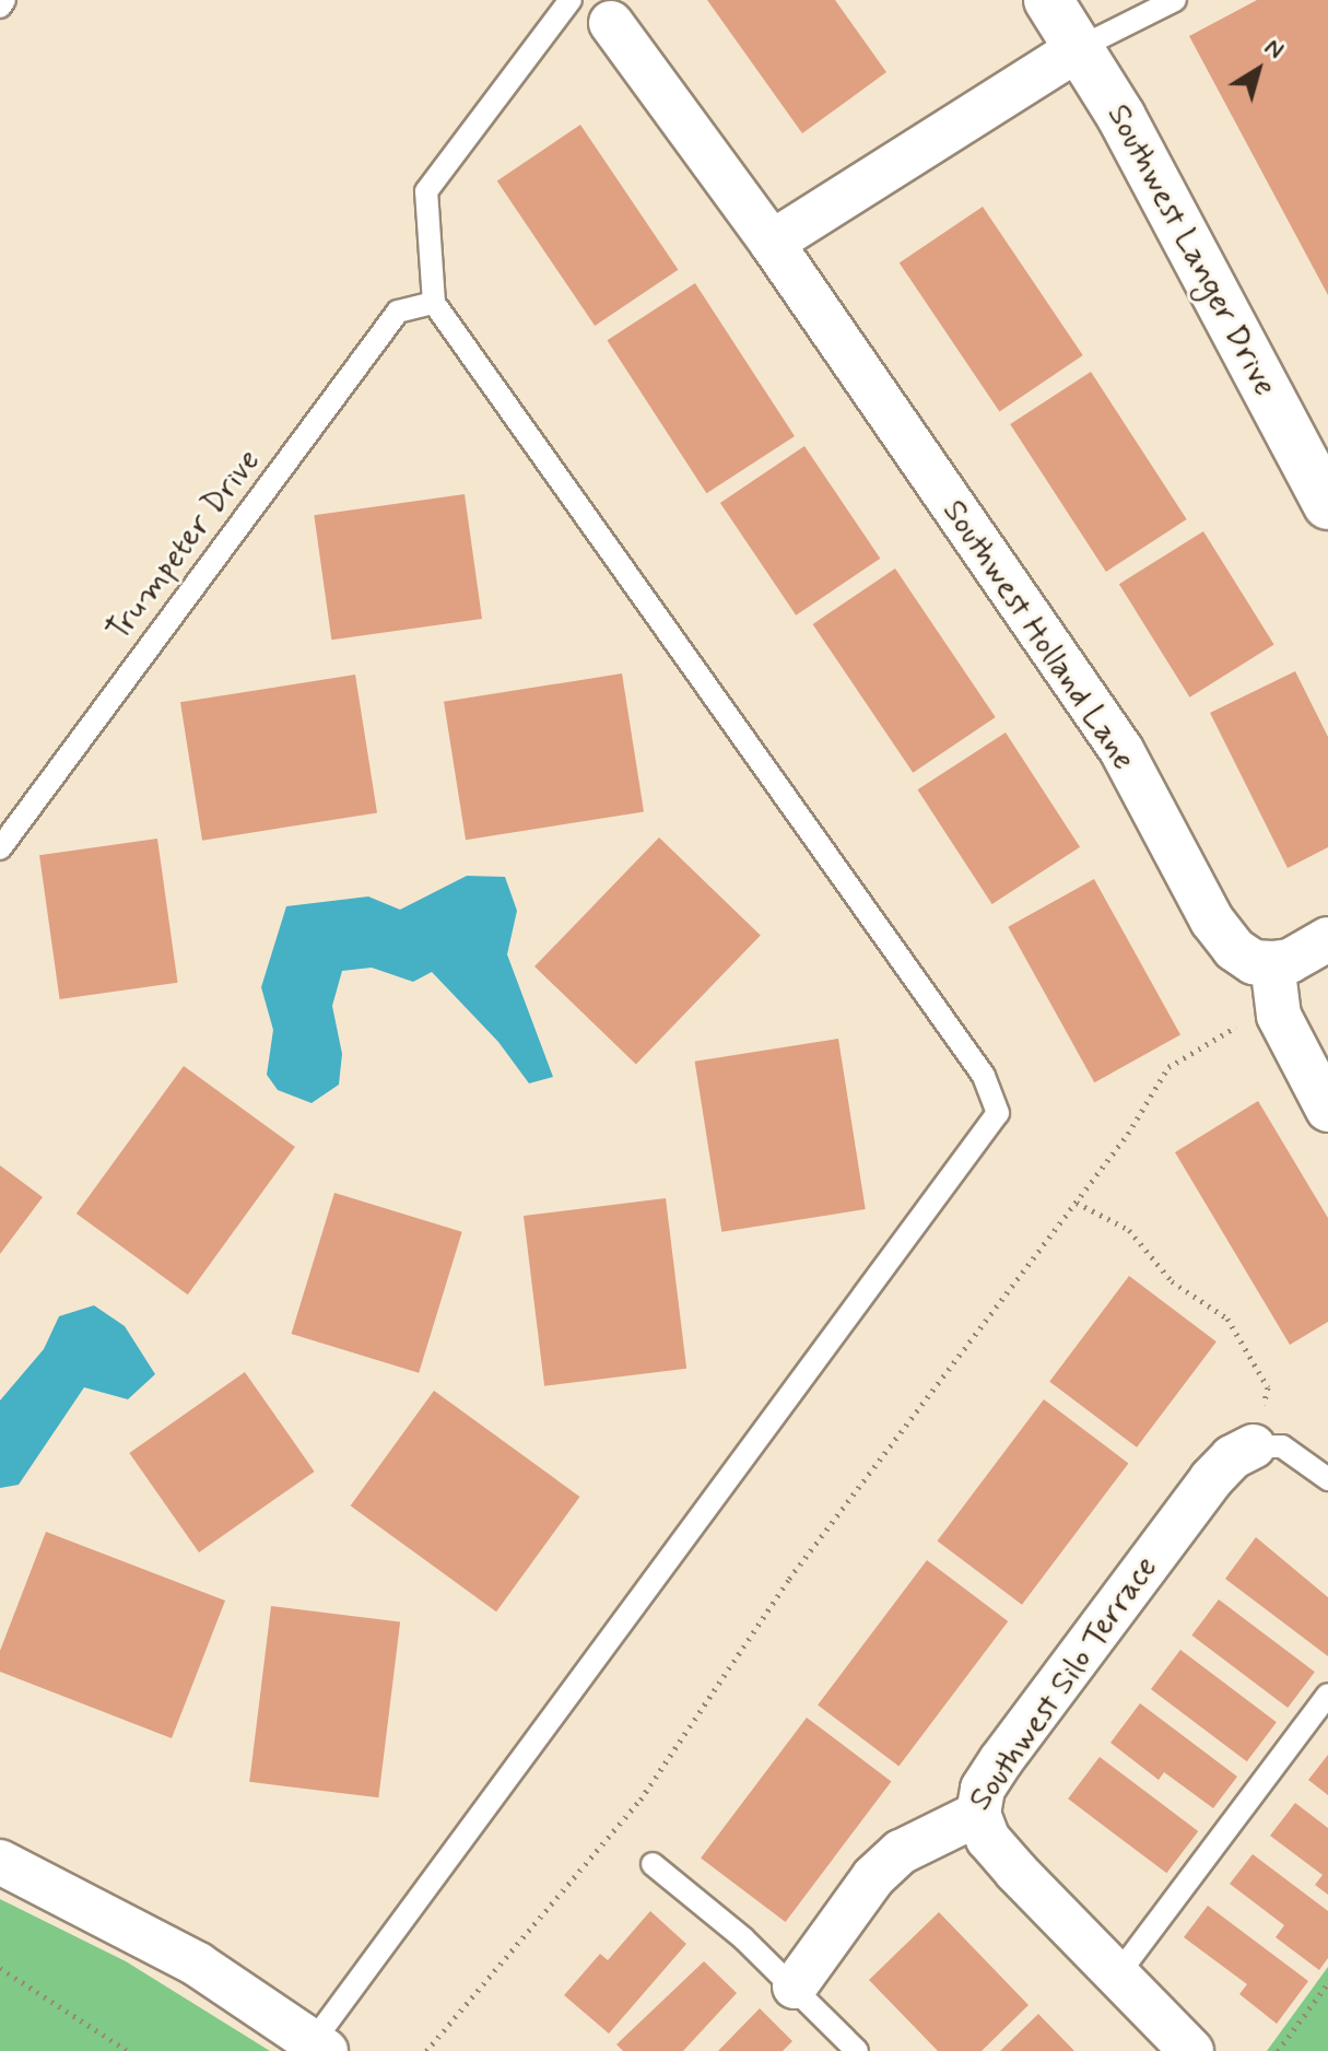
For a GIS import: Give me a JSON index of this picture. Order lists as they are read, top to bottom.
{
  "streets": {
    "street": ["Southwest Langer Drive", "Southwest Holland Lane", "Southwest Silo Terrace"],
    "lane": ["Trumpeter Drive"]
  },
  "north": "top right"
}
